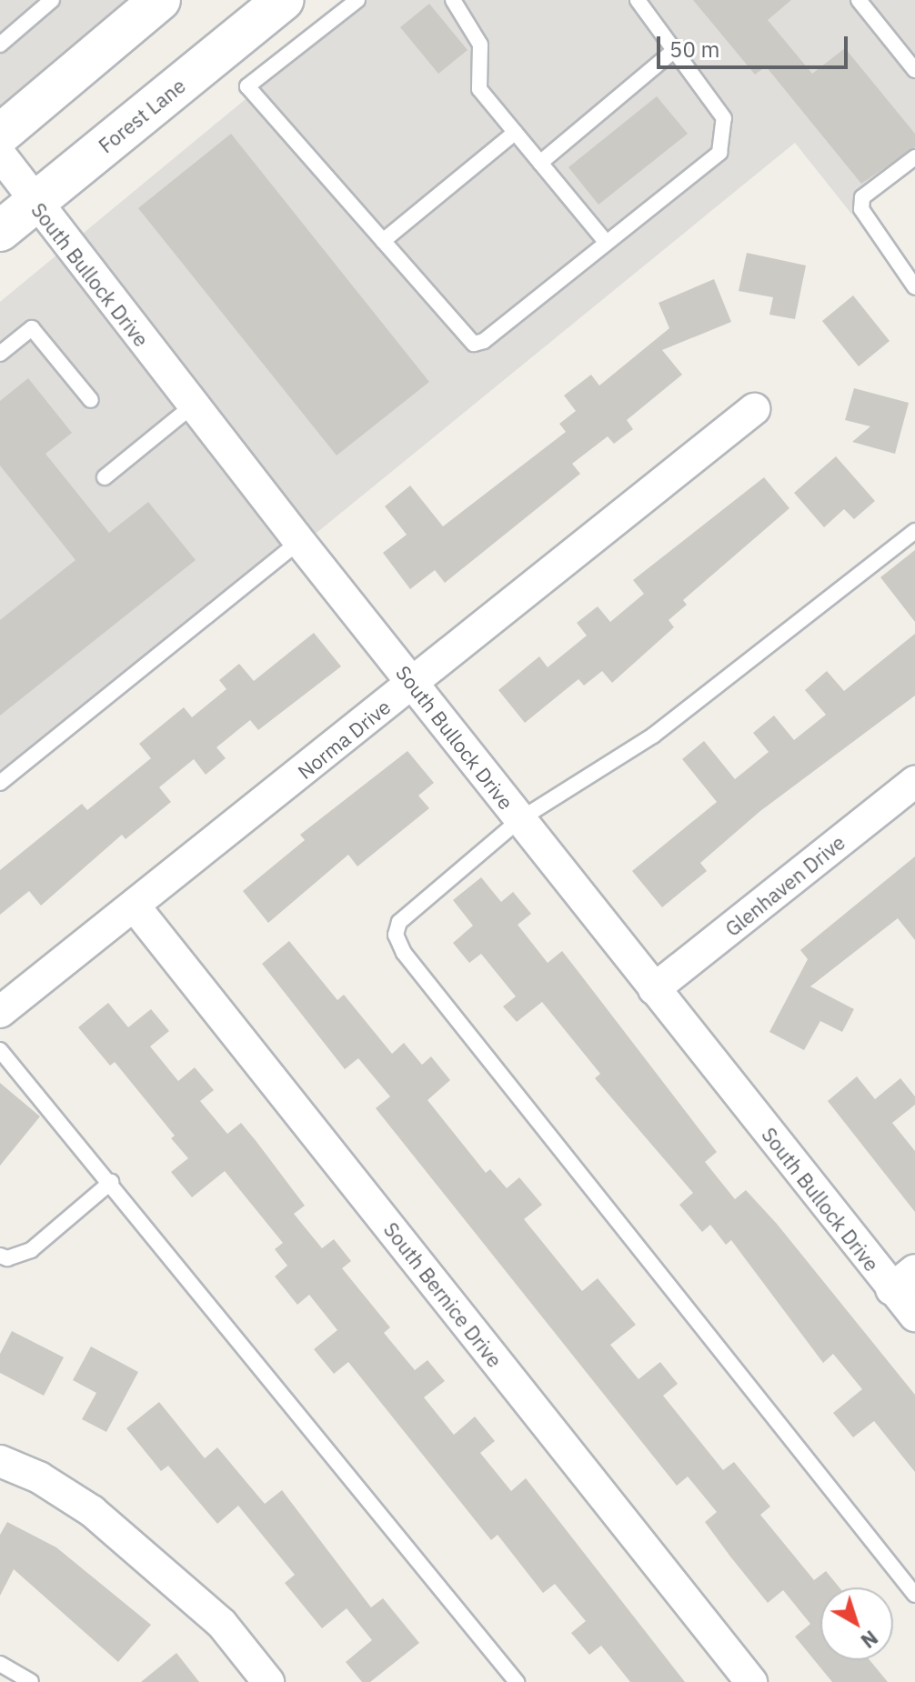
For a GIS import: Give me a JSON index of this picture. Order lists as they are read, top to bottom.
{
  "streets": {
    "main road": ["Forest Lane"],
    "street": [
      "South Bullock Drive",
      "Norma Drive",
      "Glenhaven Drive",
      "South Bernice Drive"
    ]
  },
  "crossings": [
    ["Forest Lane", "South Bullock Drive"],
    ["South Bullock Drive", "Norma Drive"],
    ["South Bullock Drive", "Glenhaven Drive"],
    ["Norma Drive", "South Bernice Drive"]
  ],
  "scale_bar": "50 m",
  "north": "bottom right"
}
